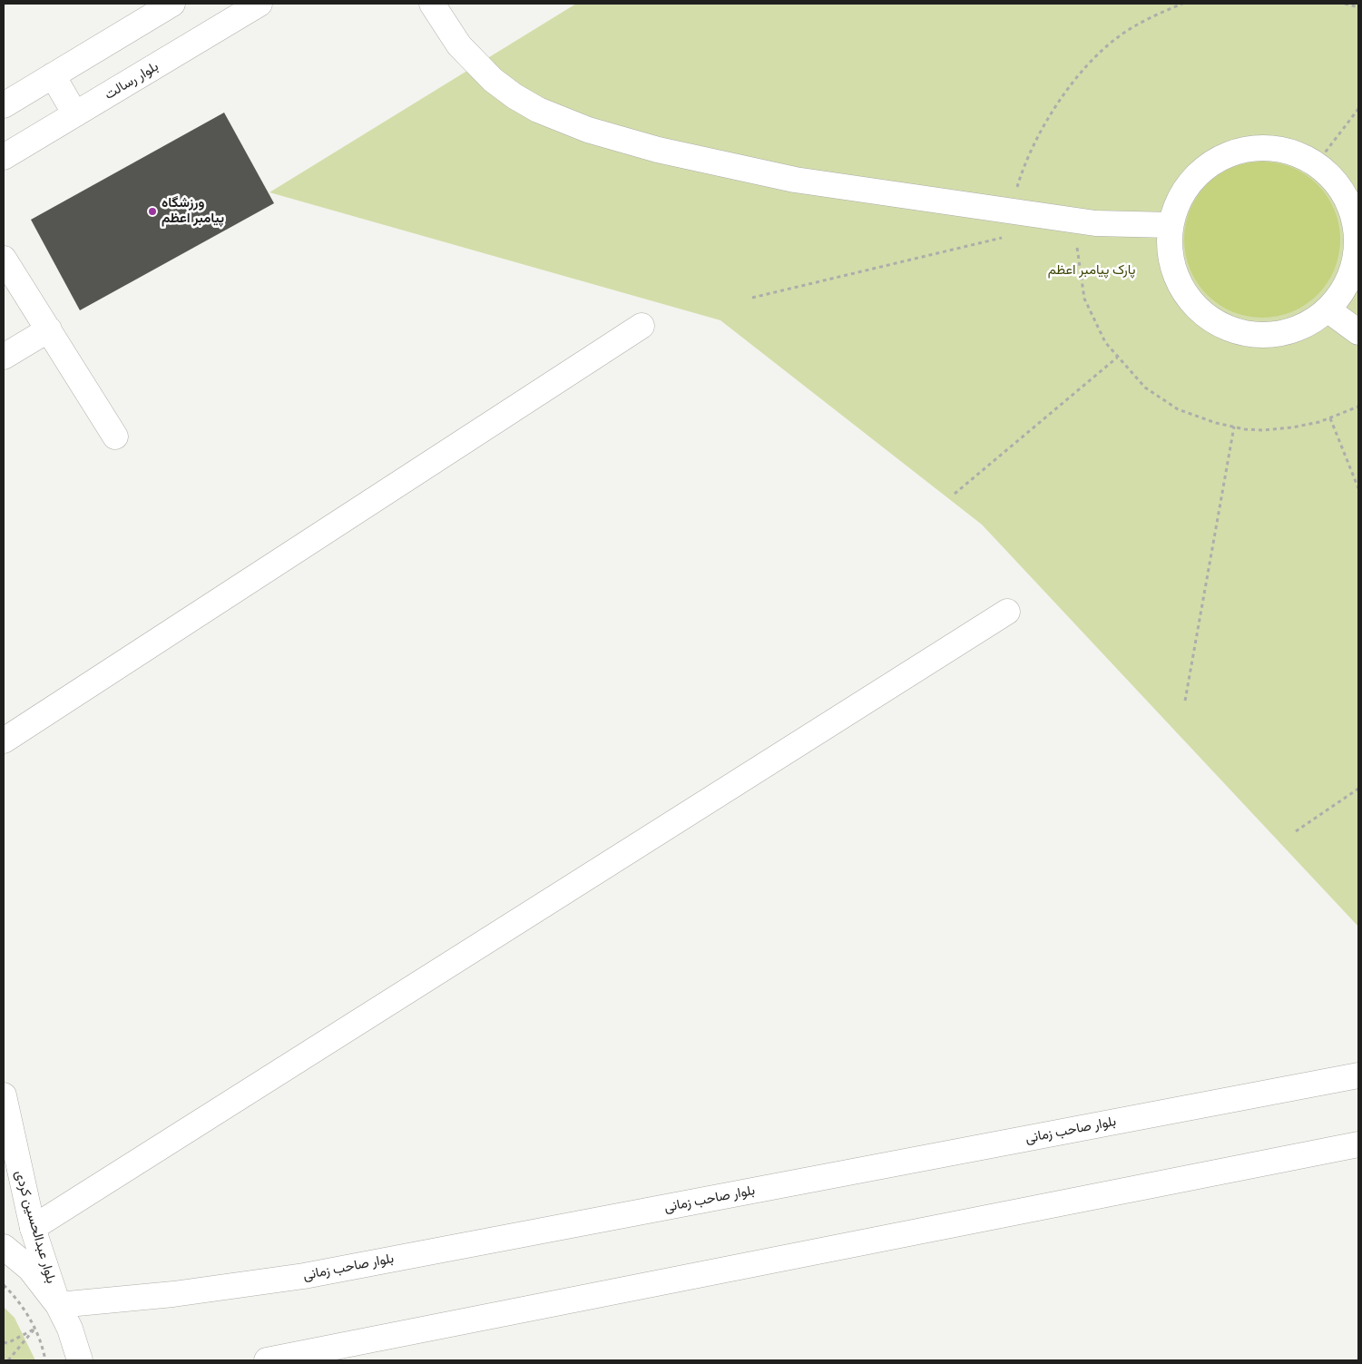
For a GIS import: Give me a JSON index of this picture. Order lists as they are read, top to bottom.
{
  "streets": {
    "main road": ["بلوار رسالت", "بلوار صاحب زمانی", "بلوار عبدالحسین کردی"]
  },
  "crossings": [
    ["بلوار صاحب زمانی", "بلوار عبدالحسین کردی"]
  ],
  "parks": ["پارک پیامبر اعظم"],
  "places": ["ورزشگاه پیامبر اعظم"]
}
